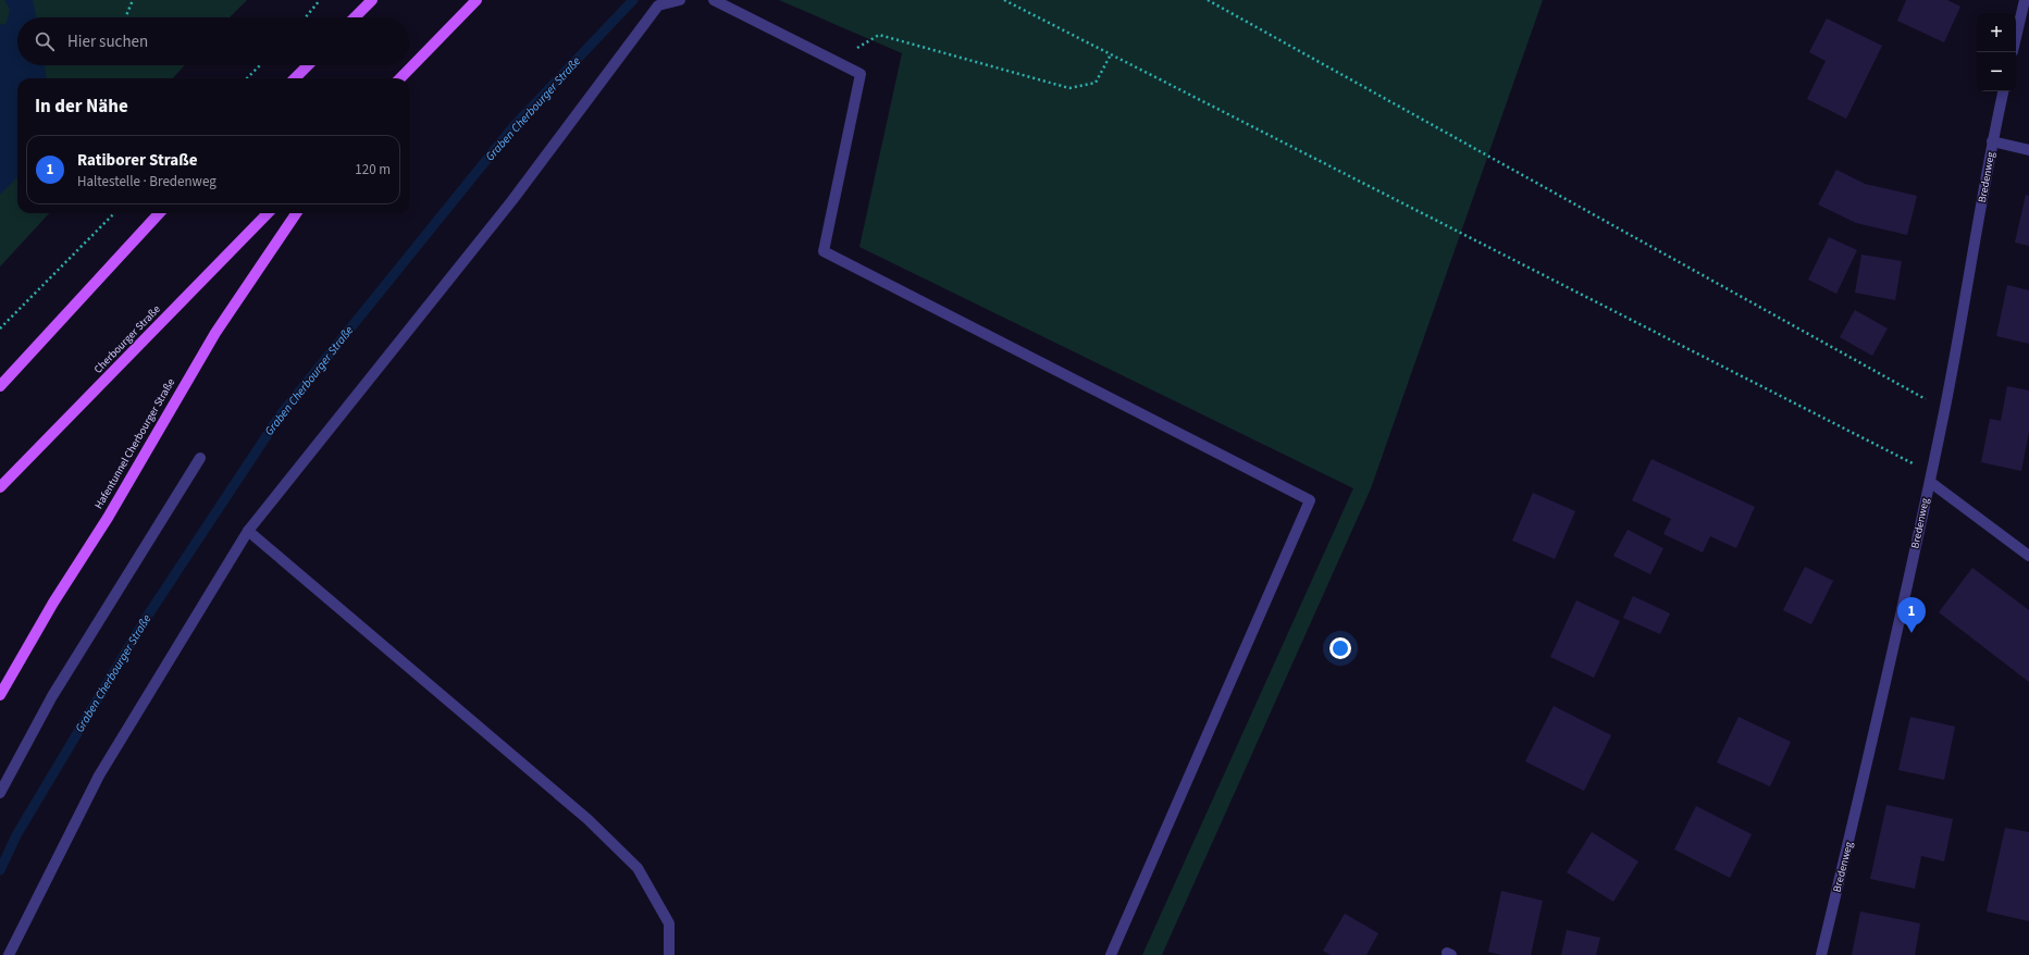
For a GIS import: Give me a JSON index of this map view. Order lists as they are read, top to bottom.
{
  "streets": {
    "main road": ["Cherbourger Straße", "Hafentunnel Cherbourger Straße"],
    "street": ["Bredenweg"]
  },
  "water": ["Graben Cherbourger Straße"],
  "page": {
    "map_buttons": ["+", "−"],
    "search": "Hier suchen",
    "heading": "In der Nähe",
    "list": [
      {
        "mark": "1",
        "name": "Ratiborer Straße",
        "note": "Haltestelle · Bredenweg",
        "value": "120 m"
      }
    ],
    "pins": "1"
  }
}
